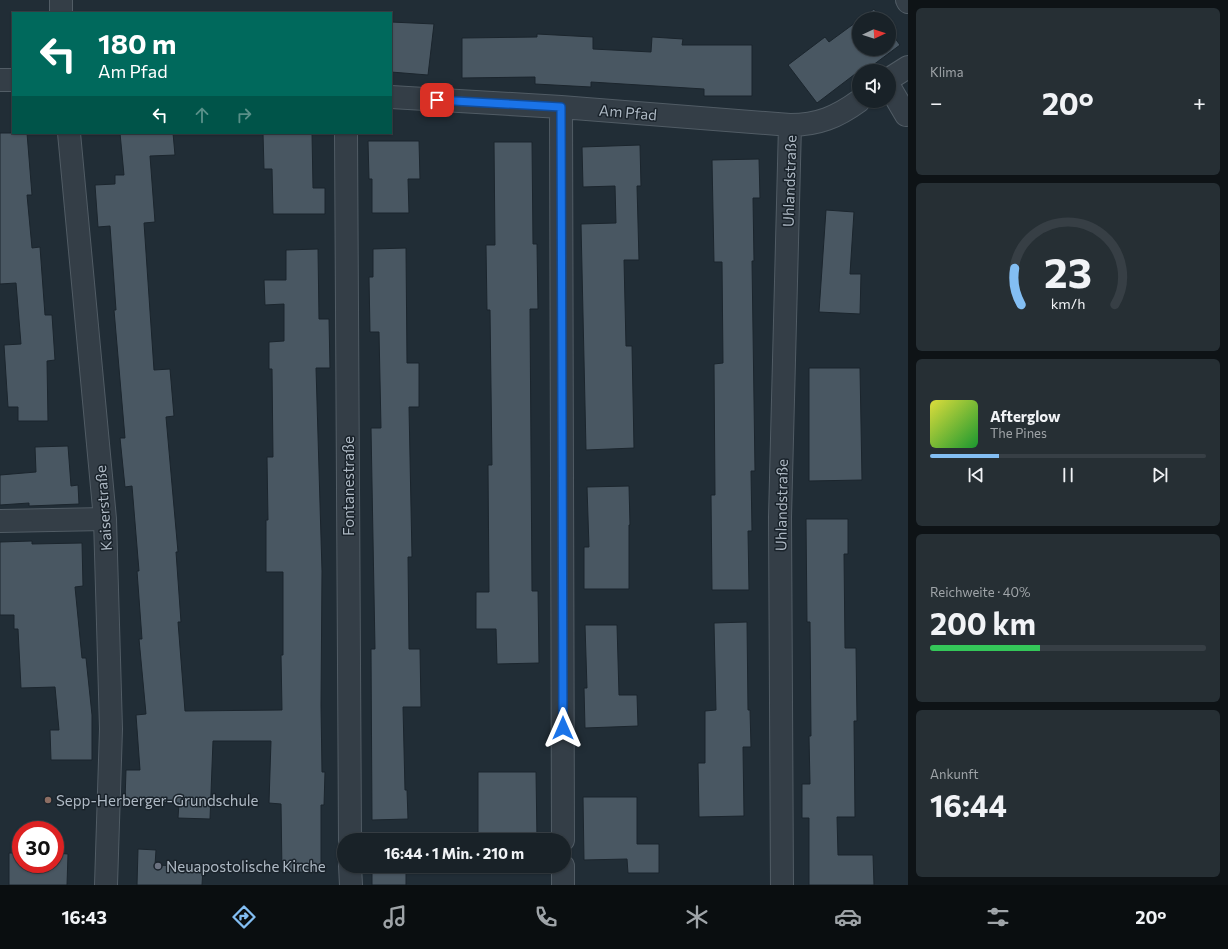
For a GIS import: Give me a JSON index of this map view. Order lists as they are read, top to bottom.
{
  "streets": {
    "street": [
      "Am Pfad",
      "Uhlandstraße",
      "Fontanestraße",
      "Kaiserstraße"
    ]
  },
  "crossings": [
    ["Am Pfad", "Uhlandstraße"]
  ],
  "places": ["Sepp-Herberger-Grundschule", "Neuapostolische Kirche"],
  "north": "right",
  "page": {
    "tile": [
      "Klima",
      ["Reichweite · 40%", "200 km"],
      ["Ankunft", "16:44"]
    ],
    "turn": ["180 m", "Am Pfad"],
    "heat": ["−", "20°", "+"],
    "song": ["Afterglow", "The Pines"],
    "limit": "30",
    "trip": "16:44 · 1 Min. · 210 m",
    "tabs": ["16:43", "20°"],
    "gauge": ["23", "km/h"]
  }
}
